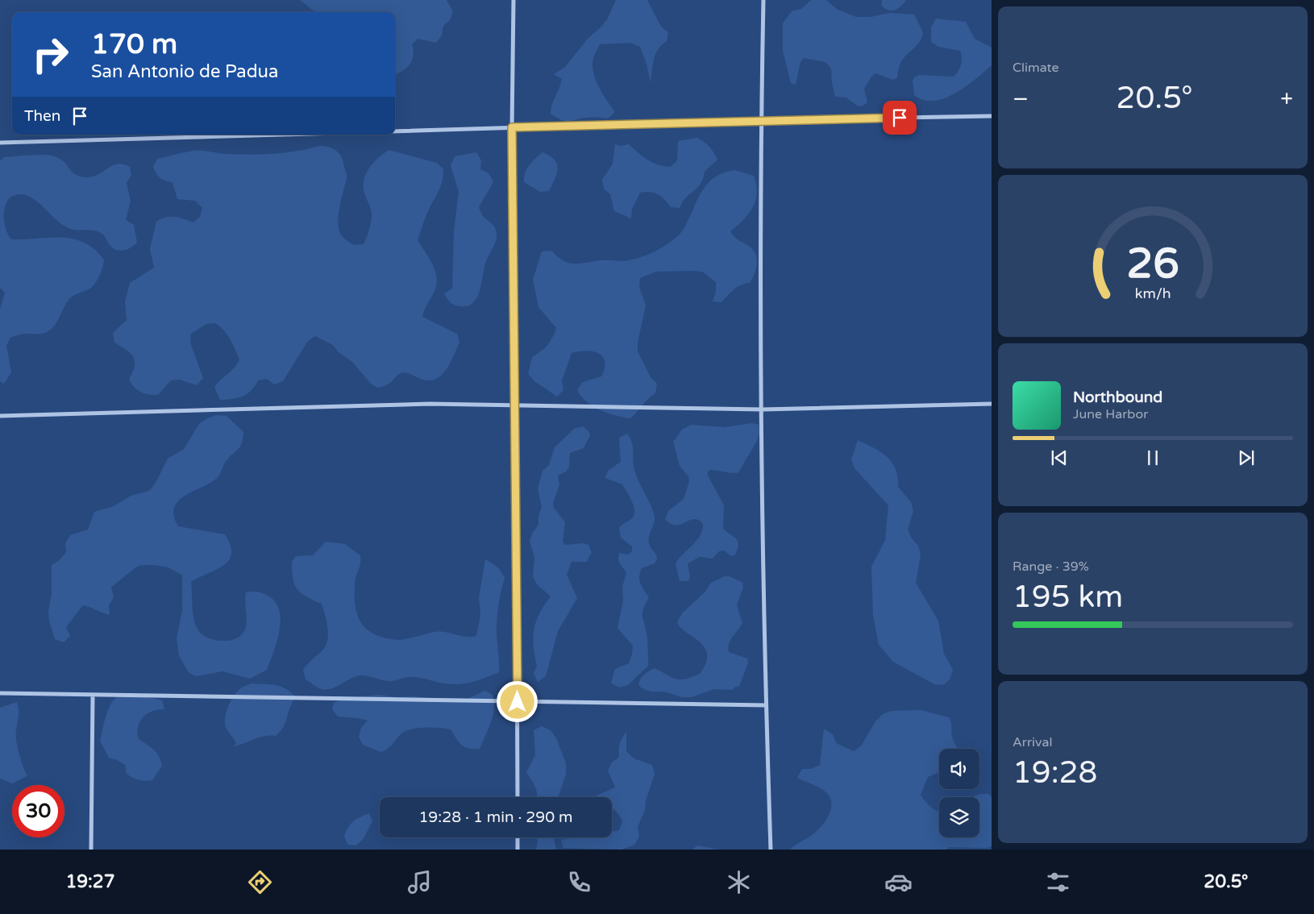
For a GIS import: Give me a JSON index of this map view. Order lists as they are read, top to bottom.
{
  "page": {
    "tile": [
      "Climate",
      ["Range · 39%", "195 km"],
      ["Arrival", "19:28"]
    ],
    "turn": ["170 m", "San Antonio de Padua"],
    "heat": ["−", "20.5°", "+"],
    "then": "Then",
    "song": ["Northbound", "June Harbor"],
    "limit": "30",
    "trip": "19:28 · 1 min · 290 m",
    "tabs": ["19:27", "20.5°"],
    "gauge": ["26", "km/h"]
  }
}
